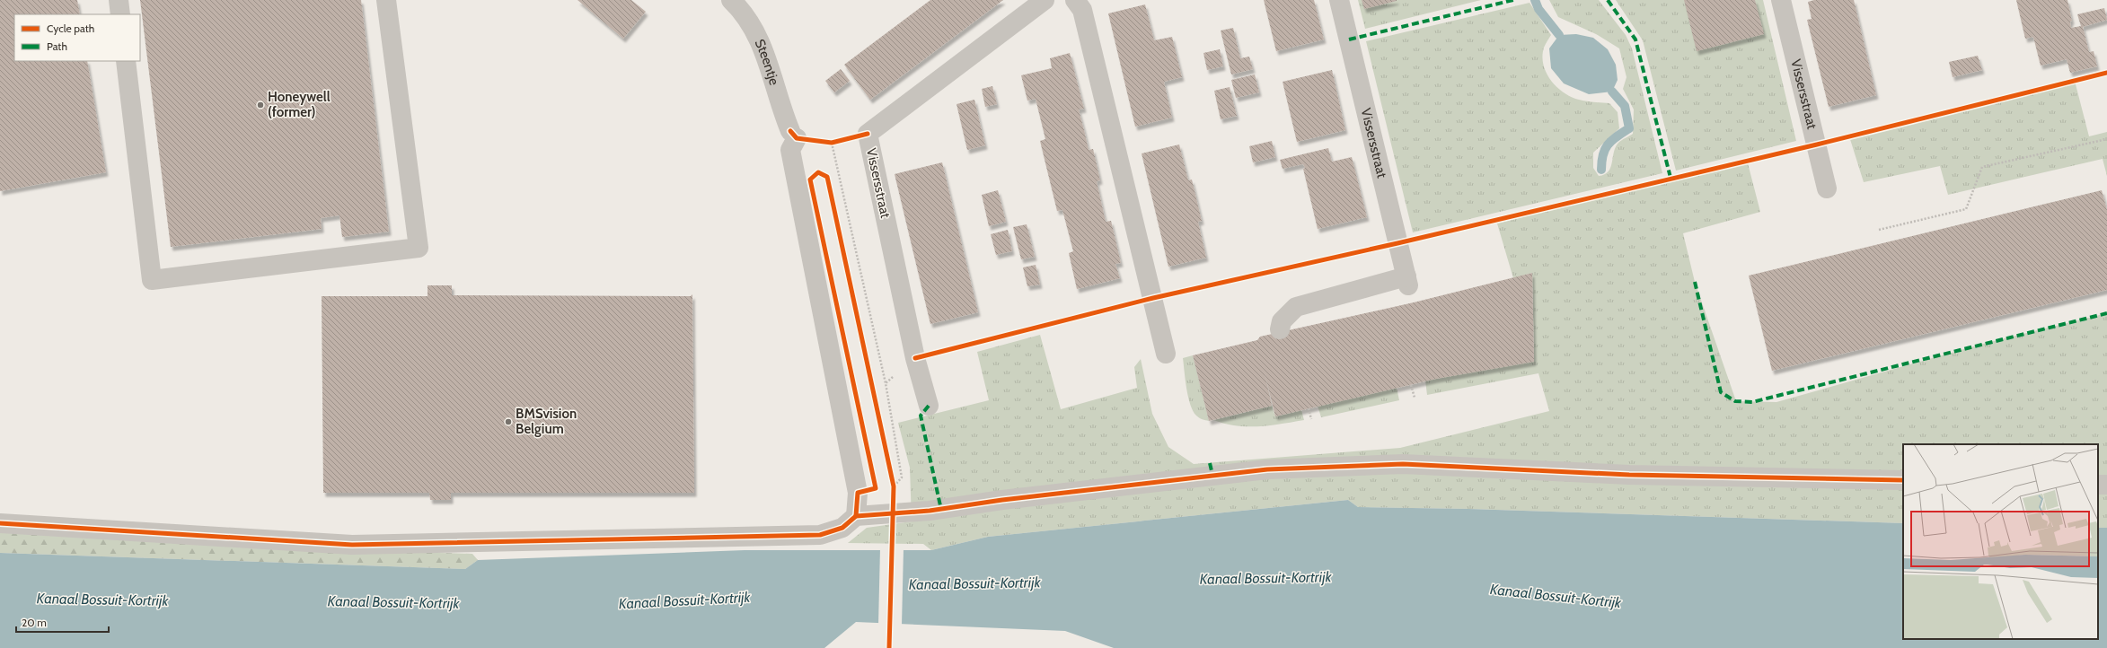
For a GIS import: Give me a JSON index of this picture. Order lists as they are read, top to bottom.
{
  "streets": {
    "street": ["Steentje", "Vissersstraat"]
  },
  "water": ["Kanaal Bossuit-Kortrijk"],
  "places": ["Honeywell (former)", "BMSvision Belgium"],
  "legend": ["Cycle path", "Path"],
  "scale_bar": "20 m"
}
